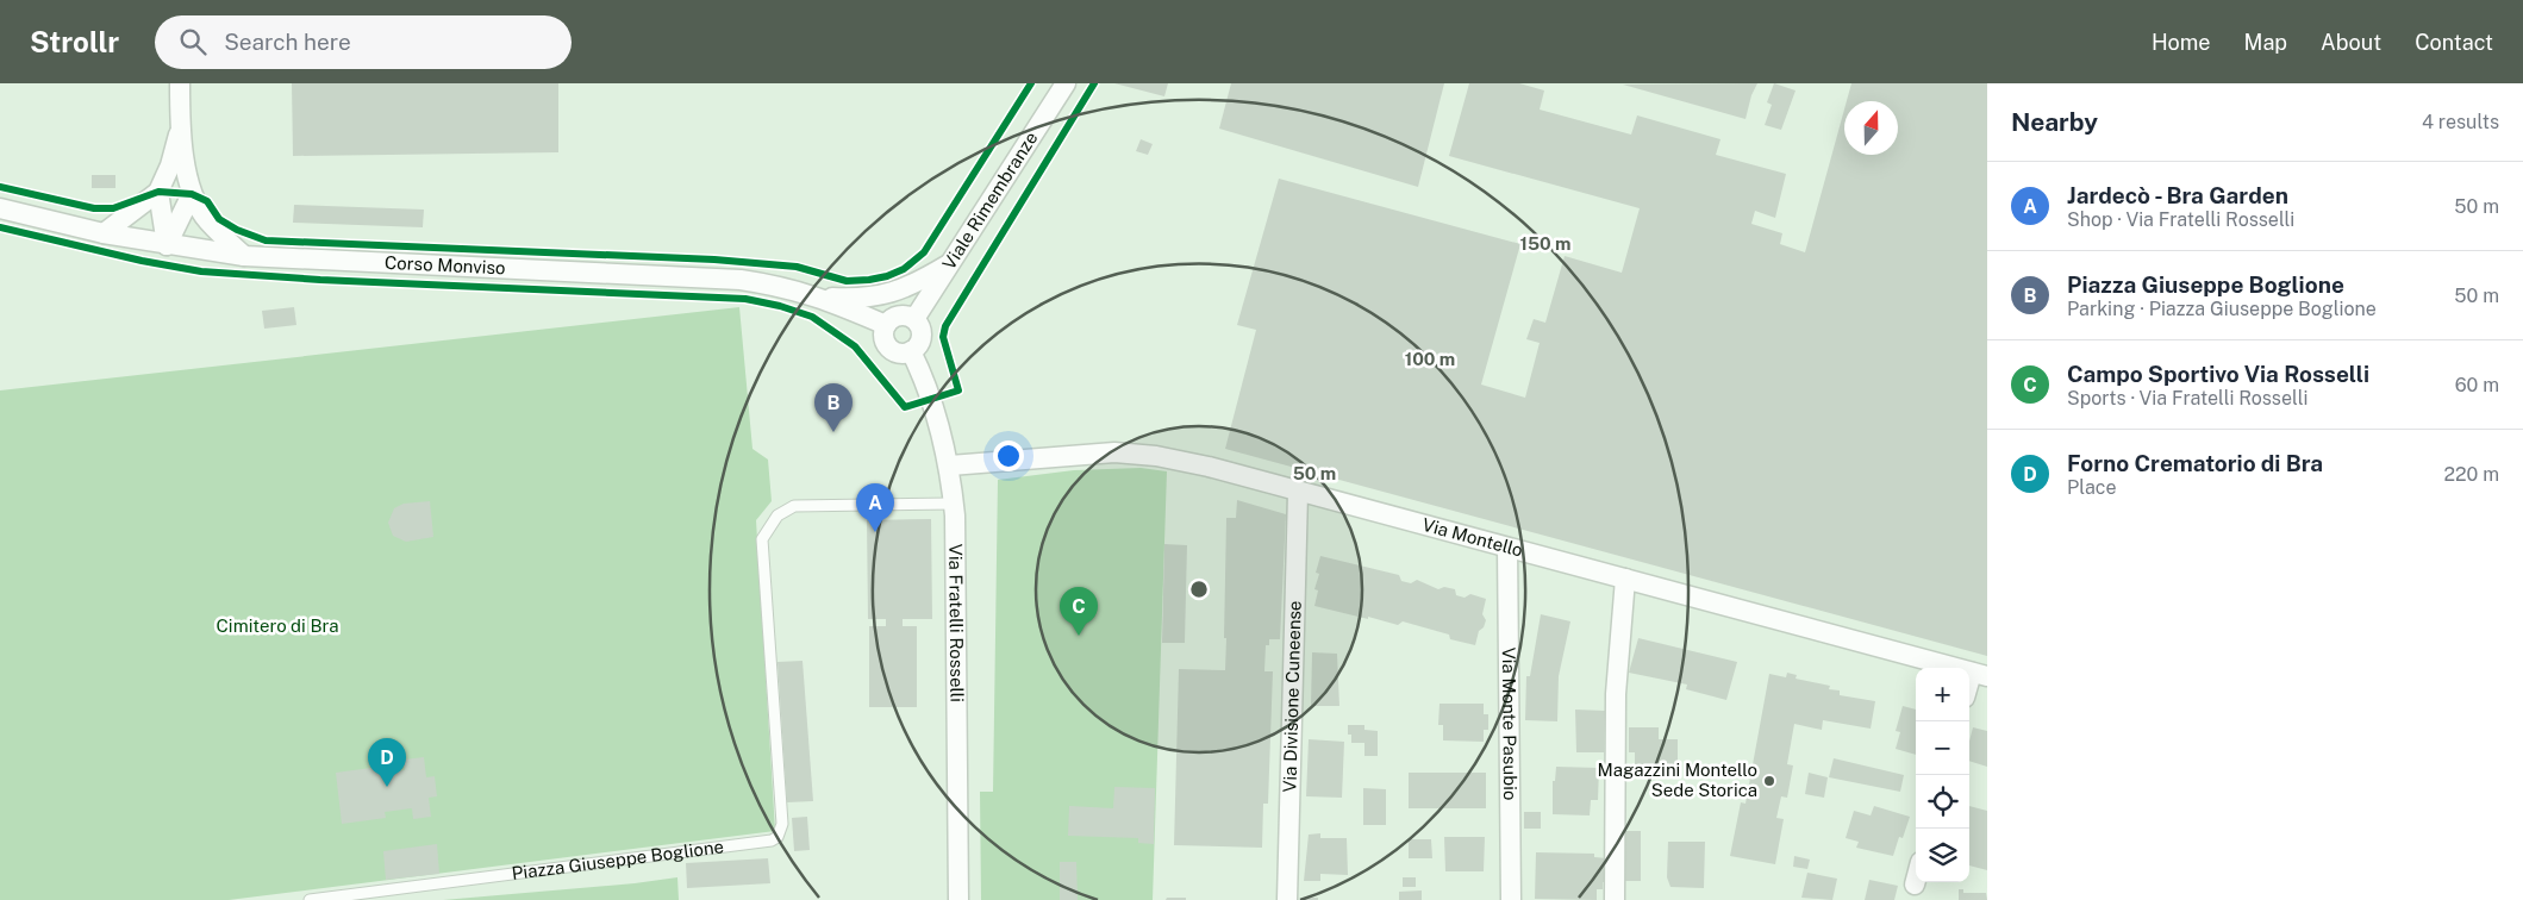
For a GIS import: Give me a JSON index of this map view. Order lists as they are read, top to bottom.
{
  "streets": {
    "street": [
      "Viale Rimembranze",
      "Corso Monviso",
      "Via Montello",
      "Via Fratelli Rosselli",
      "Via Divisione Cuneense",
      "Via Monte Pasubio"
    ],
    "lane": ["Piazza Giuseppe Boglione"]
  },
  "crossings": [
    ["Viale Rimembranze", "Corso Monviso"],
    ["Viale Rimembranze", "Via Fratelli Rosselli"],
    ["Corso Monviso", "Via Fratelli Rosselli"],
    ["Via Montello", "Via Fratelli Rosselli"],
    ["Via Montello", "Via Divisione Cuneense"],
    ["Via Montello", "Via Monte Pasubio"],
    ["Via Fratelli Rosselli", "Piazza Giuseppe Boglione"]
  ],
  "parks": ["Cimitero di Bra"],
  "places": ["Magazzini Montello Sede Storica"],
  "north": "top",
  "page": {
    "header": "Strollr",
    "search": "Search here",
    "nav": [
      "Home",
      "Map",
      "About",
      "Contact"
    ],
    "heading": ["Nearby", "4 results"],
    "list": [
      {
        "mark": "A",
        "name": "Jardecò - Bra Garden",
        "note": "Shop · Via Fratelli Rosselli",
        "value": "50 m"
      },
      {
        "mark": "B",
        "name": "Piazza Giuseppe Boglione",
        "note": "Parking · Piazza Giuseppe Boglione",
        "value": "50 m"
      },
      {
        "mark": "C",
        "name": "Campo Sportivo Via Rosselli",
        "note": "Sports · Via Fratelli Rosselli",
        "value": "60 m"
      },
      {
        "mark": "D",
        "name": "Forno Crematorio di Bra",
        "note": "Place",
        "value": "220 m"
      }
    ],
    "pins": [
      "B",
      "A",
      "C",
      "D"
    ],
    "map_buttons": ["+", "−"]
  },
  "rings": ["150 m", "100 m", "50 m"]
}
